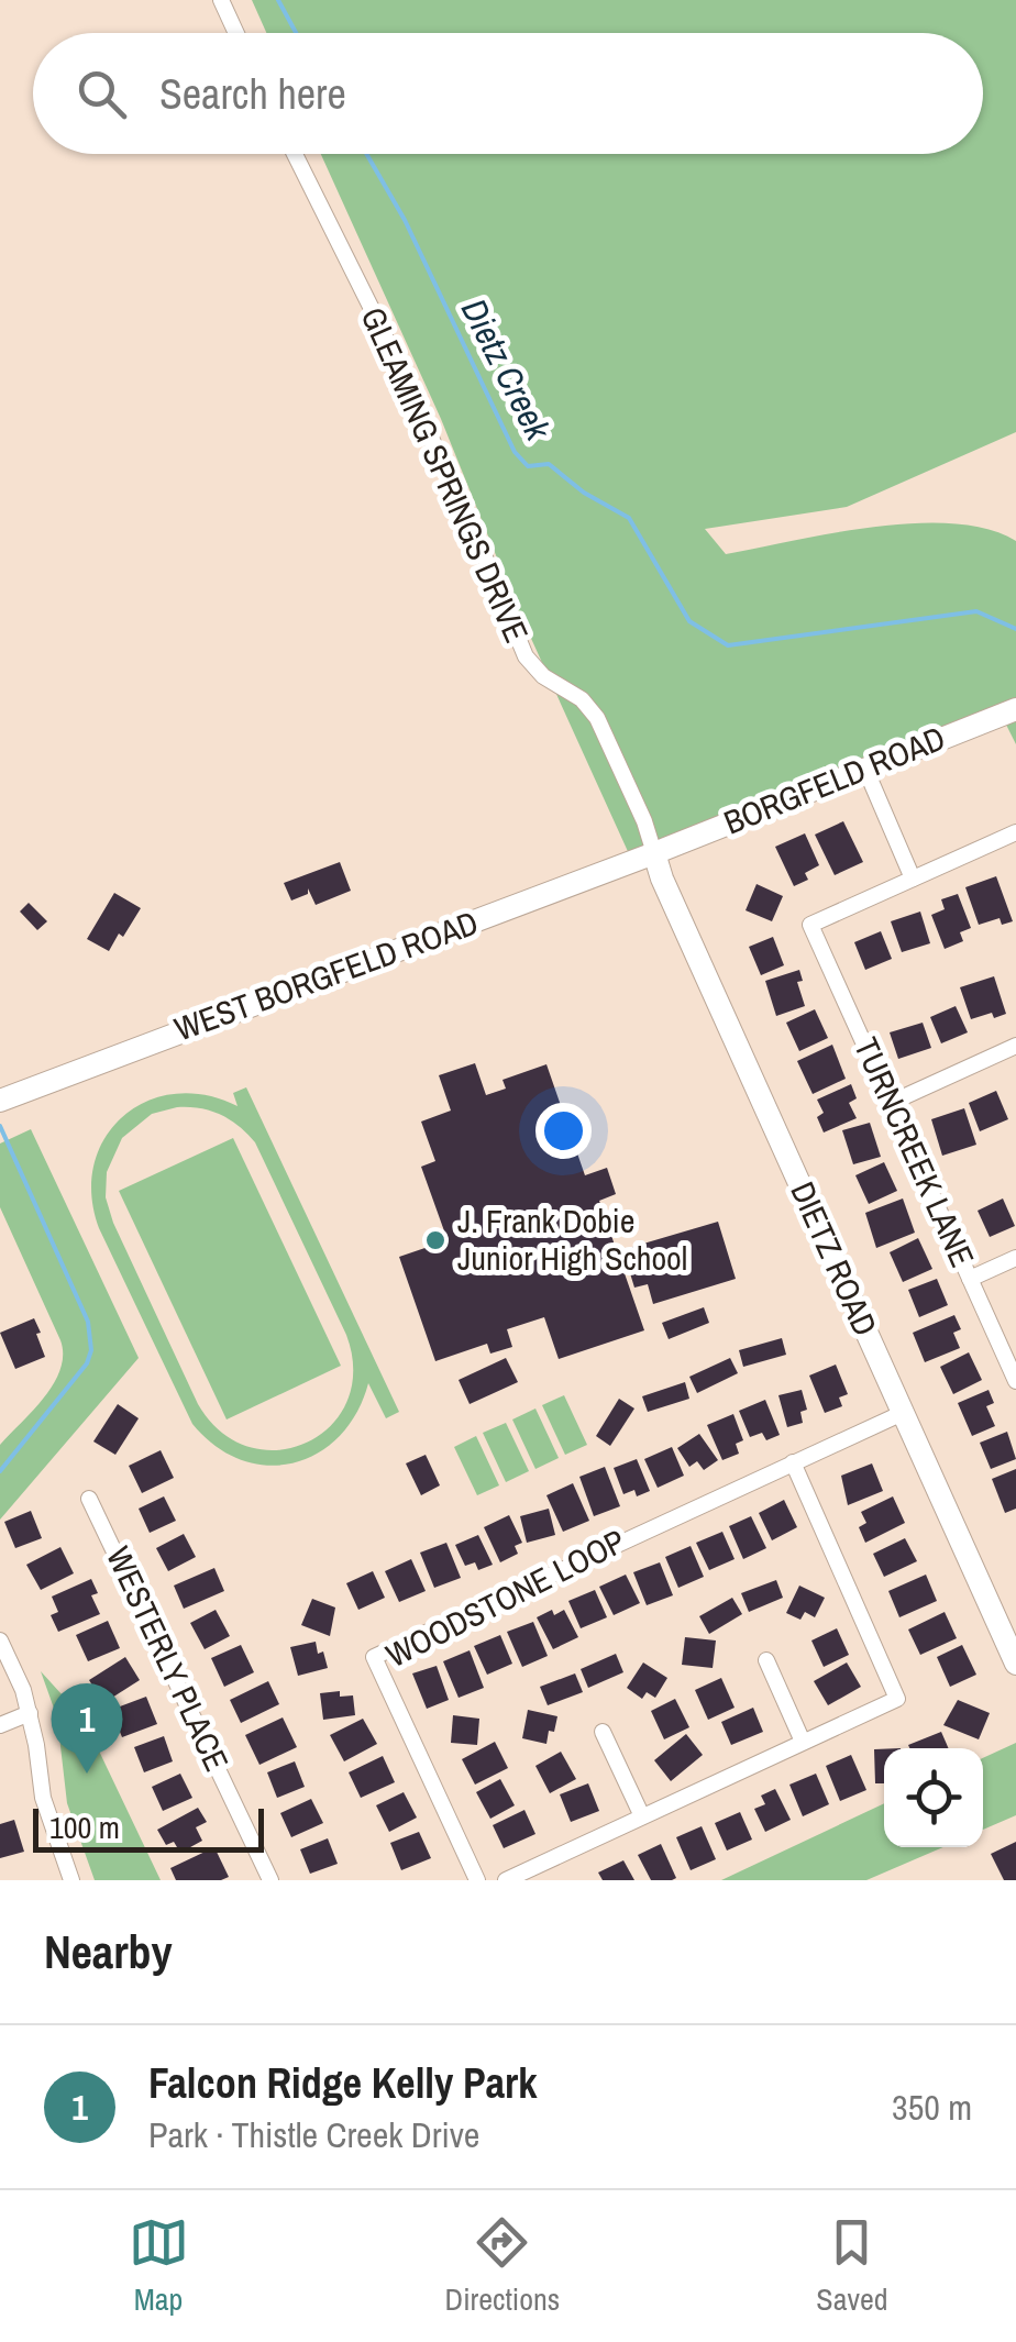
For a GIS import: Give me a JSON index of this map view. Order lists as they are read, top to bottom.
{
  "streets": {
    "street": [
      "GLEAMING SPRINGS DRIVE",
      "BORGFELD ROAD",
      "WEST BORGFELD ROAD",
      "TURNCREEK LANE",
      "DIETZ ROAD",
      "WOODSTONE LOOP",
      "WESTERLY PLACE"
    ]
  },
  "crossings": [
    ["GLEAMING SPRINGS DRIVE", "BORGFELD ROAD"],
    ["GLEAMING SPRINGS DRIVE", "WEST BORGFELD ROAD"],
    ["GLEAMING SPRINGS DRIVE", "DIETZ ROAD"],
    ["BORGFELD ROAD", "WEST BORGFELD ROAD"],
    ["BORGFELD ROAD", "DIETZ ROAD"],
    ["WEST BORGFELD ROAD", "DIETZ ROAD"],
    ["DIETZ ROAD", "WOODSTONE LOOP"]
  ],
  "water": ["Dietz Creek"],
  "places": ["J. Frank Dobie Junior High School"],
  "scale_bar": "100 m",
  "page": {
    "search": "Search here",
    "pins": "1",
    "scale": "100 m",
    "heading": "Nearby",
    "list": [
      {
        "mark": "1",
        "name": "Falcon Ridge Kelly Park",
        "note": "Park · Thistle Creek Drive",
        "value": "350 m"
      }
    ],
    "nav": ["Map", "Directions", "Saved"]
  }
}
